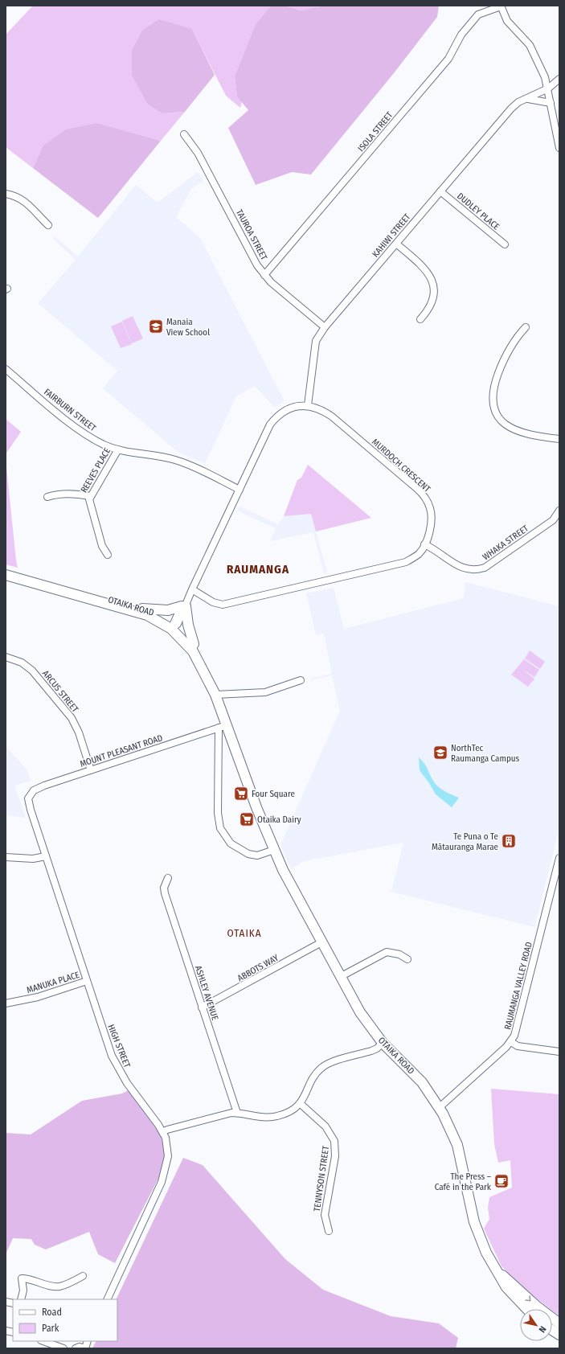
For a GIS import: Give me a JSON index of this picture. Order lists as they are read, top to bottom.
{
  "streets": {
    "highway": ["OTAIKA ROAD"],
    "street": [
      "ISOLA STREET",
      "DUDLEY PLACE",
      "TAUROA STREET",
      "KAHIWI STREET",
      "FAIRBURN STREET",
      "MURDOCH CRESCENT",
      "REEVES PLACE",
      "WHAKA STREET",
      "ARCUS STREET",
      "MOUNT PLEASANT ROAD",
      "ABBOTS WAY",
      "MANUKA PLACE",
      "RAUMANGA VALLEY ROAD",
      "ASHLEY AVENUE",
      "HIGH STREET",
      "TENNYSON STREET"
    ]
  },
  "crossings": [
    ["ISOLA STREET", "TAUROA STREET"],
    ["DUDLEY PLACE", "KAHIWI STREET"],
    ["TAUROA STREET", "KAHIWI STREET"],
    ["KAHIWI STREET", "MURDOCH CRESCENT"],
    ["FAIRBURN STREET", "MURDOCH CRESCENT"],
    ["FAIRBURN STREET", "REEVES PLACE"],
    ["MURDOCH CRESCENT", "WHAKA STREET"],
    ["MURDOCH CRESCENT", "OTAIKA ROAD"],
    ["OTAIKA ROAD", "MOUNT PLEASANT ROAD"],
    ["OTAIKA ROAD", "ABBOTS WAY"],
    ["OTAIKA ROAD", "RAUMANGA VALLEY ROAD"],
    ["ARCUS STREET", "MOUNT PLEASANT ROAD"],
    ["MOUNT PLEASANT ROAD", "HIGH STREET"],
    ["ABBOTS WAY", "ASHLEY AVENUE"],
    ["MANUKA PLACE", "HIGH STREET"]
  ],
  "districts": ["RAUMANGA", "OTAIKA"],
  "places": {
    "school or university": ["Manaia View School", "NorthTec Raumanga Campus"],
    "supermarket": ["Four Square", "Otaika Dairy"],
    "building": ["Te Puna o Te Mātauranga Marae"],
    "cafe": ["The Press – Café in the Park"]
  },
  "legend": ["Road", "Park"],
  "north": "bottom right"
}
